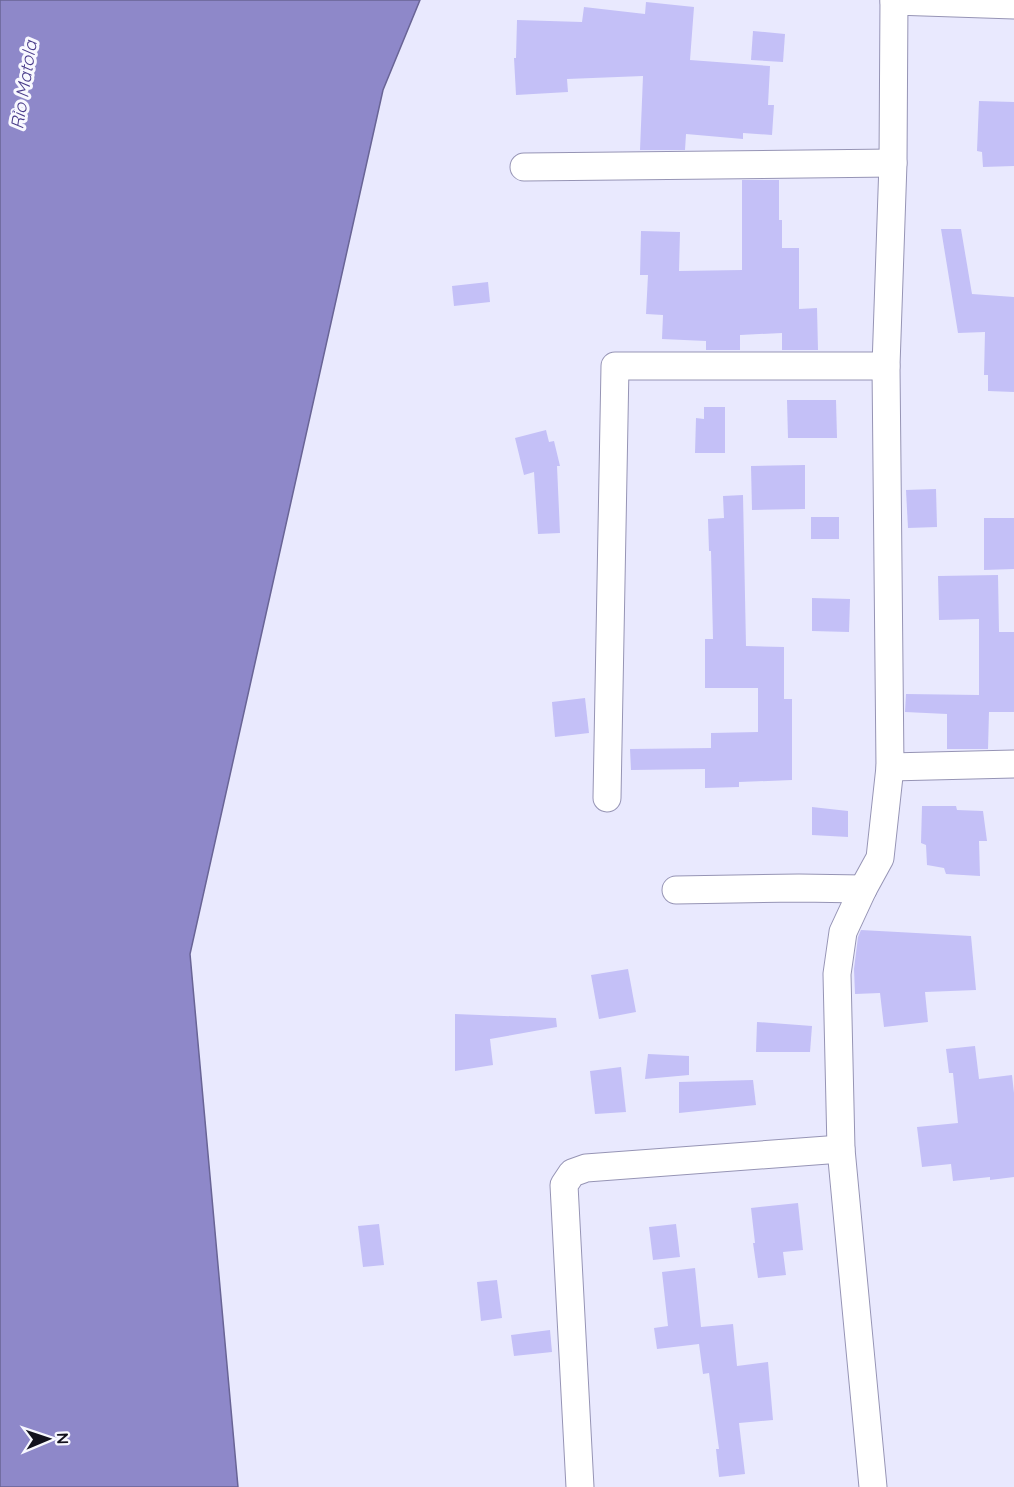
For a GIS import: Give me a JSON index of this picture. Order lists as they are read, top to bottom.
{
  "water": ["Rio Matola"],
  "north": "right"
}
